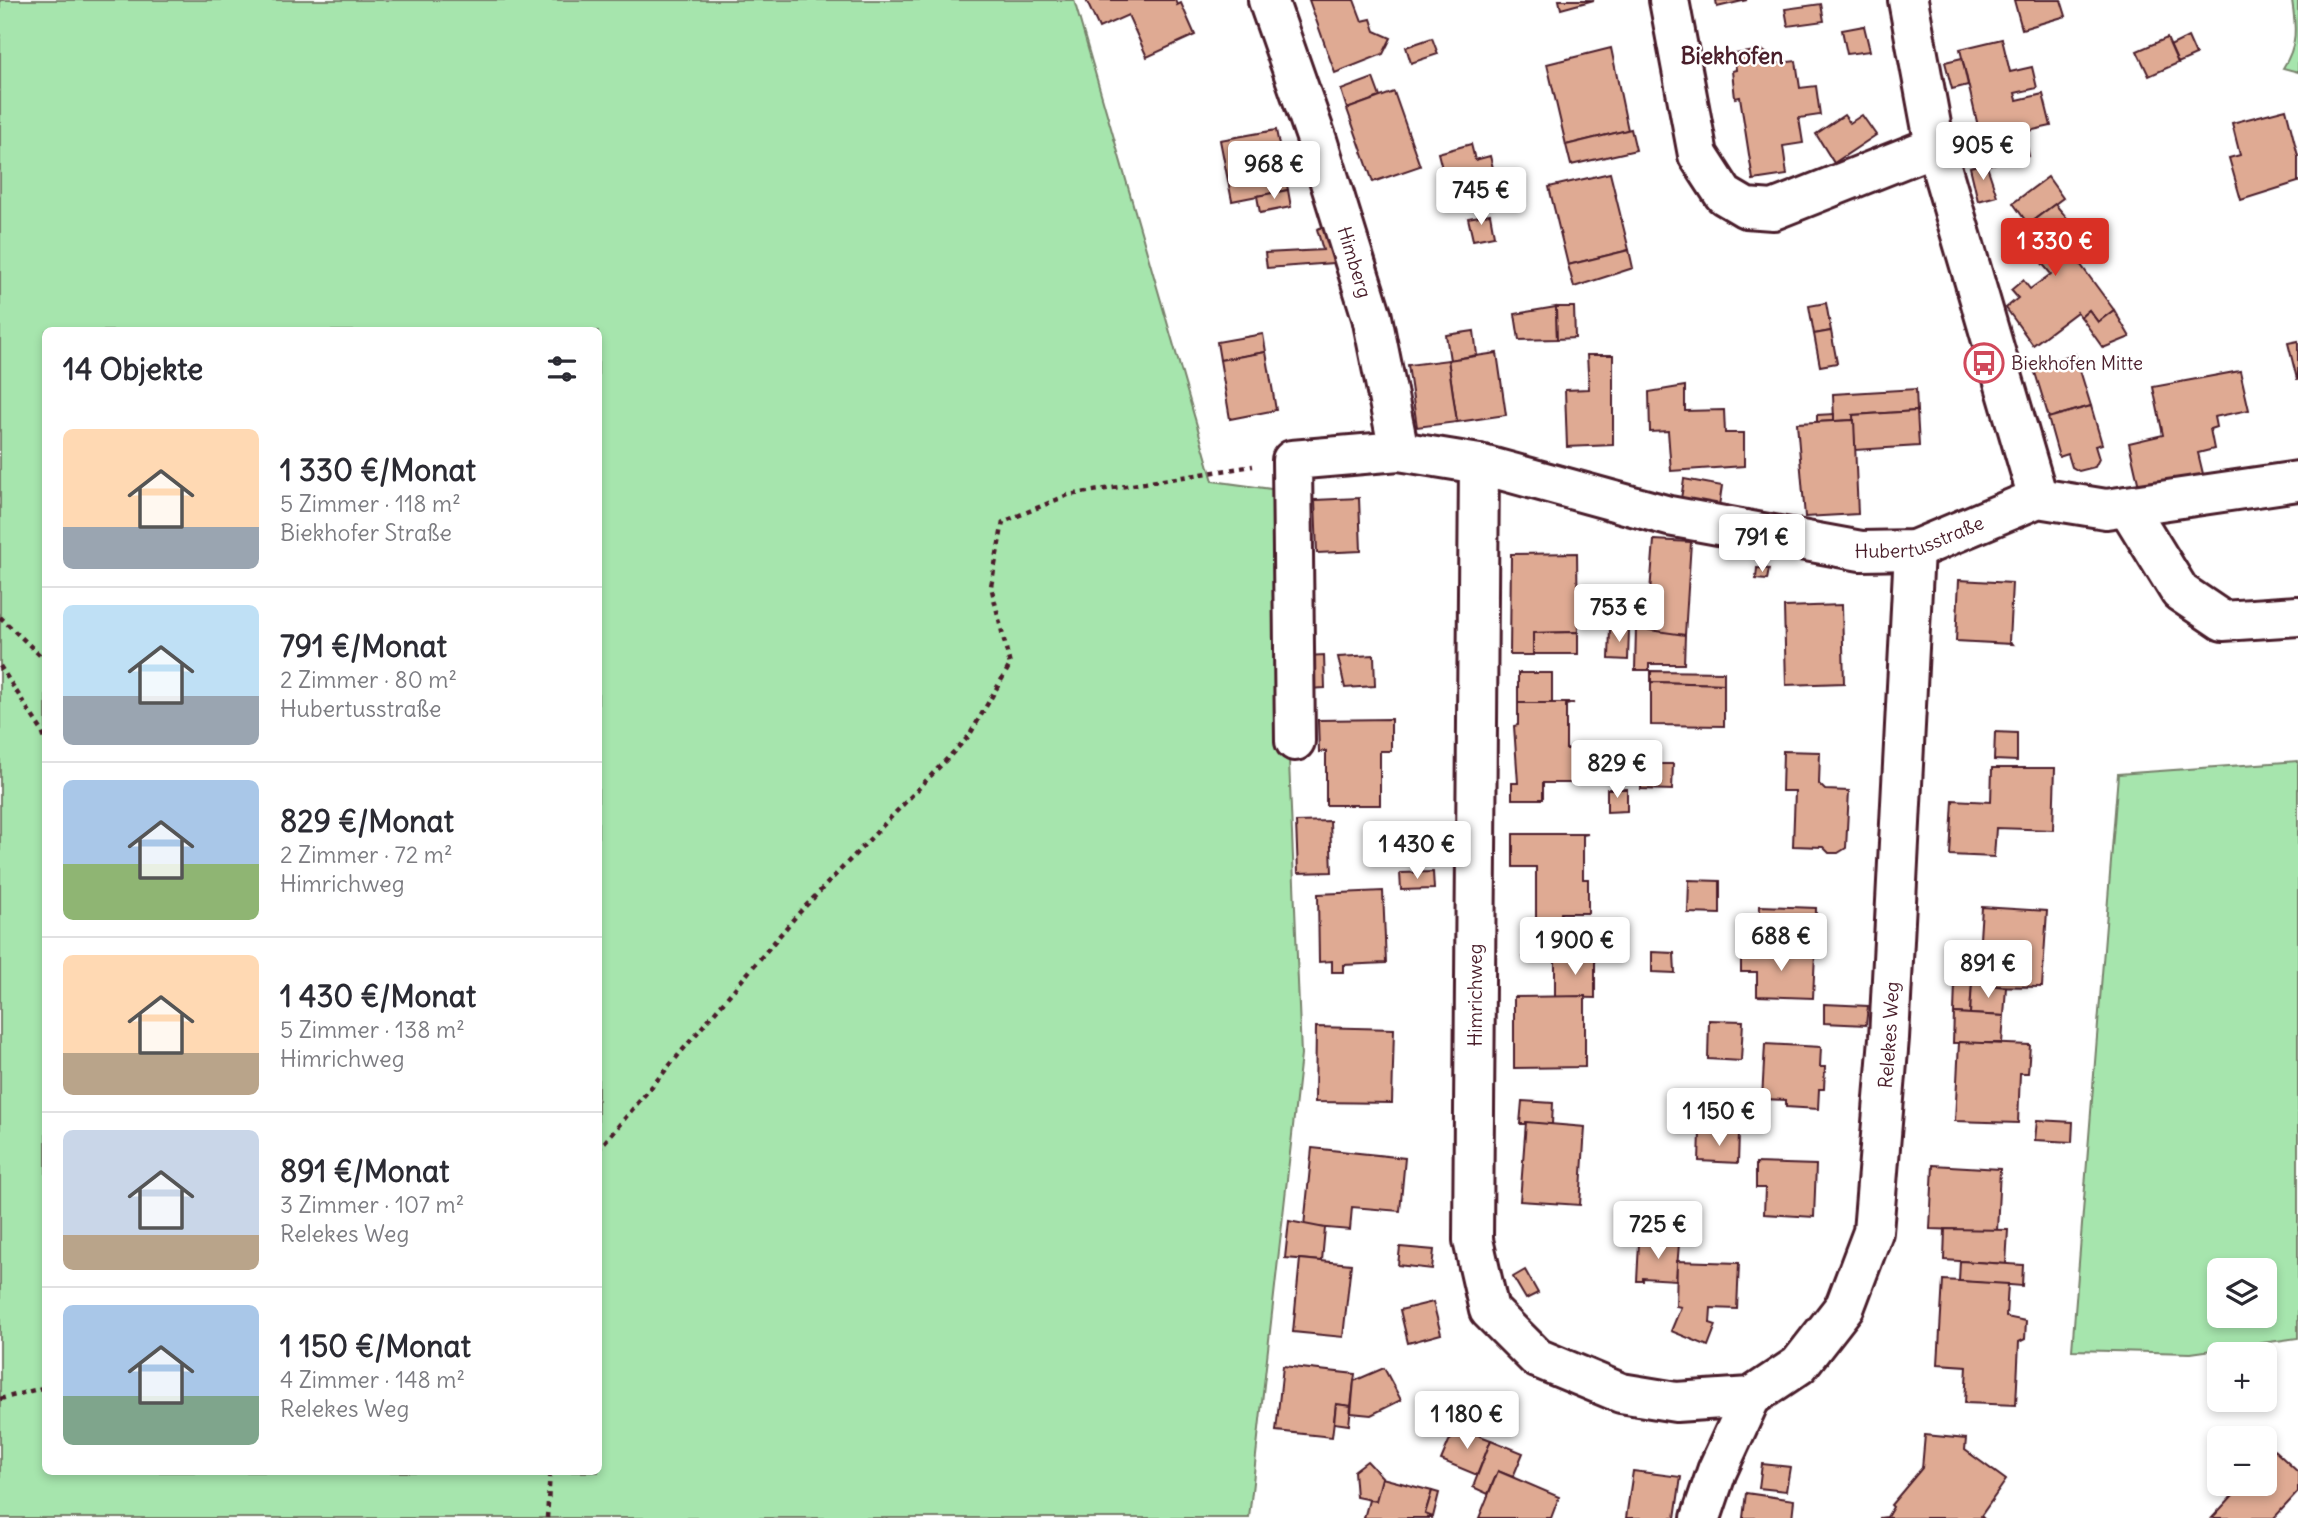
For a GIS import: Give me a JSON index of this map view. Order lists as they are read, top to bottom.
{
  "streets": {
    "street": [
      "Himberg",
      "Hubertusstraße",
      "Himrichweg",
      "Relekes Weg"
    ]
  },
  "crossings": [
    ["Himberg", "Hubertusstraße"],
    ["Hubertusstraße", "Himrichweg"],
    ["Hubertusstraße", "Relekes Weg"],
    ["Himrichweg", "Relekes Weg"]
  ],
  "districts": ["Biekhofen"],
  "places": {
    "bus stop": ["Biekhofen Mitte"]
  },
  "page": {
    "price": [
      "905 €",
      "968 €",
      "745 €",
      "1 330 €",
      "791 €",
      "753 €",
      "829 €",
      "1 430 €",
      "688 €",
      "1 900 €",
      "891 €",
      "1 150 €",
      "725 €",
      "1 180 €"
    ],
    "heading": "14 Objekte",
    "list": [
      {
        "name": "1 330 €/Monat",
        "note": "5 Zimmer · 118 m² · Biekhofer Straße"
      },
      {
        "name": "791 €/Monat",
        "note": "2 Zimmer · 80 m² · Hubertusstraße"
      },
      {
        "name": "829 €/Monat",
        "note": "2 Zimmer · 72 m² · Himrichweg"
      },
      {
        "name": "1 430 €/Monat",
        "note": "5 Zimmer · 138 m² · Himrichweg"
      },
      {
        "name": "891 €/Monat",
        "note": "3 Zimmer · 107 m² · Relekes Weg"
      },
      {
        "name": "1 150 €/Monat",
        "note": "4 Zimmer · 148 m² · Relekes Weg"
      }
    ],
    "map_buttons": ["+", "−"]
  }
}
